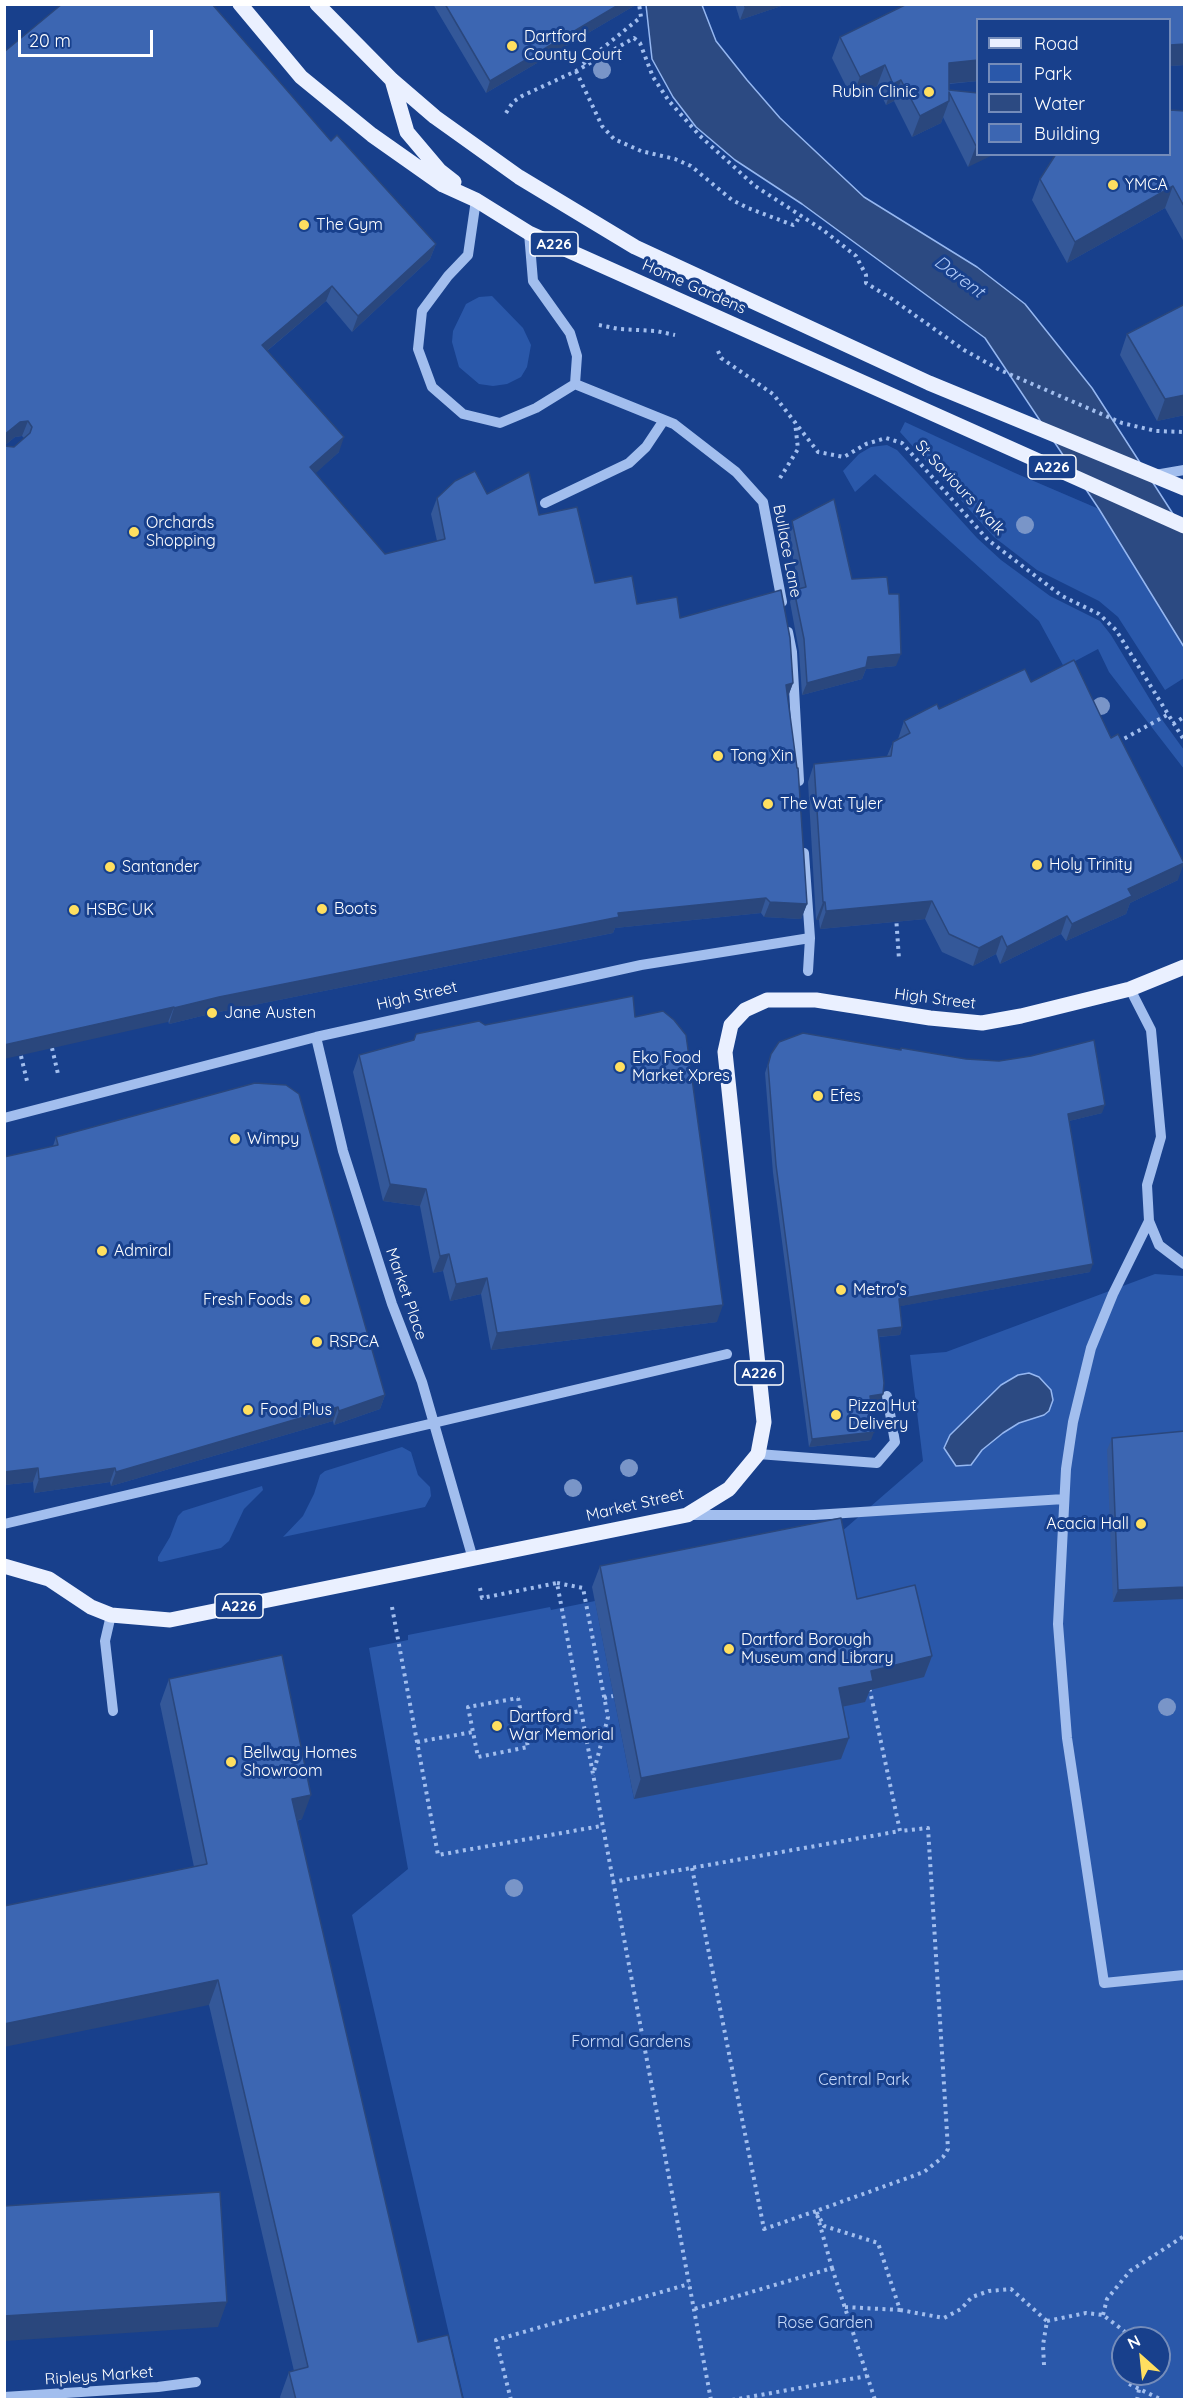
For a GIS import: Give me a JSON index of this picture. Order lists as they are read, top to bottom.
{
  "streets": {
    "main road": [
      "A226",
      "Home Gardens",
      "High Street",
      "Market Street"
    ],
    "street": ["Bullace Lane", "Market Place", "Ripleys Market"],
    "path": ["St Saviours Walk"]
  },
  "crossings": [
    ["A226", "High Street"],
    ["High Street", "Market Place"],
    ["High Street", "Market Street"],
    ["Market Place", "Market Street"]
  ],
  "water": ["Darent"],
  "parks": ["Formal Gardens", "Central Park", "Rose Garden"],
  "places": [
    "Dartford County Court",
    "Rubin Clinic",
    "YMCA",
    "The Gym",
    "Orchards Shopping",
    "Tong Xin",
    "The Wat Tyler",
    "Holy Trinity",
    "Santander",
    "Boots",
    "HSBC UK",
    "Jane Austen",
    "Eko Food Market Xpres",
    "Efes",
    "Wimpy",
    "Admiral",
    "Metro's",
    "Fresh Foods",
    "RSPCA",
    "Food Plus",
    "Pizza Hut Delivery",
    "Acacia Hall",
    "Dartford Borough Museum and Library",
    "Dartford War Memorial",
    "Bellway Homes Showroom"
  ],
  "legend": [
    "Road",
    "Park",
    "Water",
    "Building"
  ],
  "scale_bar": "20 m",
  "north": "top left"
}
